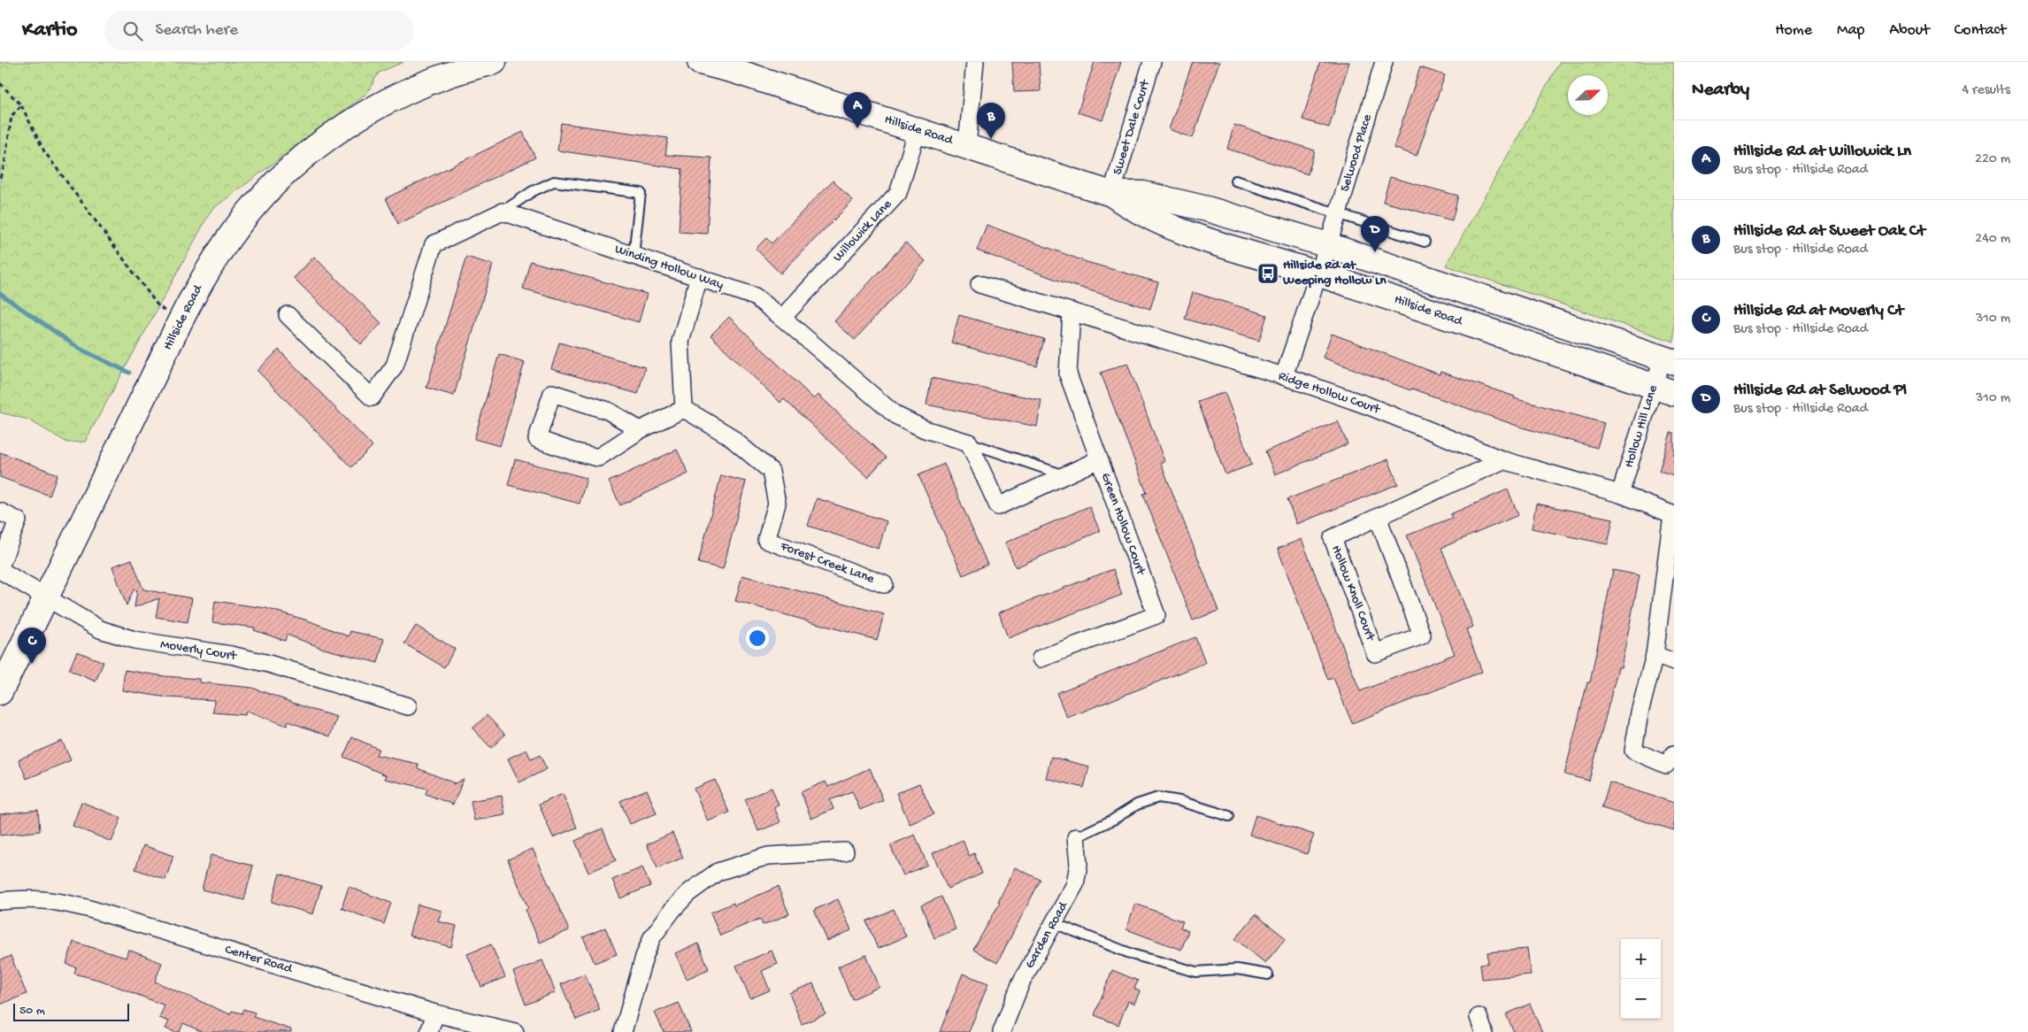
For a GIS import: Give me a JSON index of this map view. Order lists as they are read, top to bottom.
{
  "streets": {
    "street": [
      "Sweet Dale Court",
      "Hillside Road",
      "Selwood Place",
      "Willowick Lane",
      "Winding Hollow Way",
      "Ridge Hollow Court",
      "Hollow Hill Lane",
      "Green Hollow Court",
      "Forest Creek Lane",
      "Hollow Knoll Court",
      "Moverly Court",
      "Garden Road",
      "Center Road"
    ]
  },
  "crossings": [
    ["Sweet Dale Court", "Hillside Road"],
    ["Hillside Road", "Selwood Place"],
    ["Hillside Road", "Willowick Lane"],
    ["Hillside Road", "Hollow Hill Lane"],
    ["Hillside Road", "Moverly Court"],
    ["Selwood Place", "Ridge Hollow Court"],
    ["Willowick Lane", "Winding Hollow Way"],
    ["Ridge Hollow Court", "Hollow Hill Lane"],
    ["Ridge Hollow Court", "Green Hollow Court"],
    ["Ridge Hollow Court", "Hollow Knoll Court"]
  ],
  "places": {
    "bus stop": ["Hillside Rd at Weeping Hollow Ln"]
  },
  "scale_bar": "50 m",
  "north": "top right",
  "page": {
    "header": "Kartio",
    "search": "Search here",
    "nav": [
      "Home",
      "Map",
      "About",
      "Contact"
    ],
    "heading": ["Nearby", "4 results"],
    "pins": [
      "A",
      "B",
      "D",
      "C"
    ],
    "list": [
      {
        "mark": "A",
        "name": "Hillside Rd at Willowick Ln",
        "note": "Bus stop · Hillside Road",
        "value": "220 m"
      },
      {
        "mark": "B",
        "name": "Hillside Rd at Sweet Oak Ct",
        "note": "Bus stop · Hillside Road",
        "value": "240 m"
      },
      {
        "mark": "C",
        "name": "Hillside Rd at Moverly Ct",
        "note": "Bus stop · Hillside Road",
        "value": "310 m"
      },
      {
        "mark": "D",
        "name": "Hillside Rd at Selwood Pl",
        "note": "Bus stop · Hillside Road",
        "value": "310 m"
      }
    ],
    "map_buttons": ["+", "−"],
    "scale": "50 m"
  }
}
